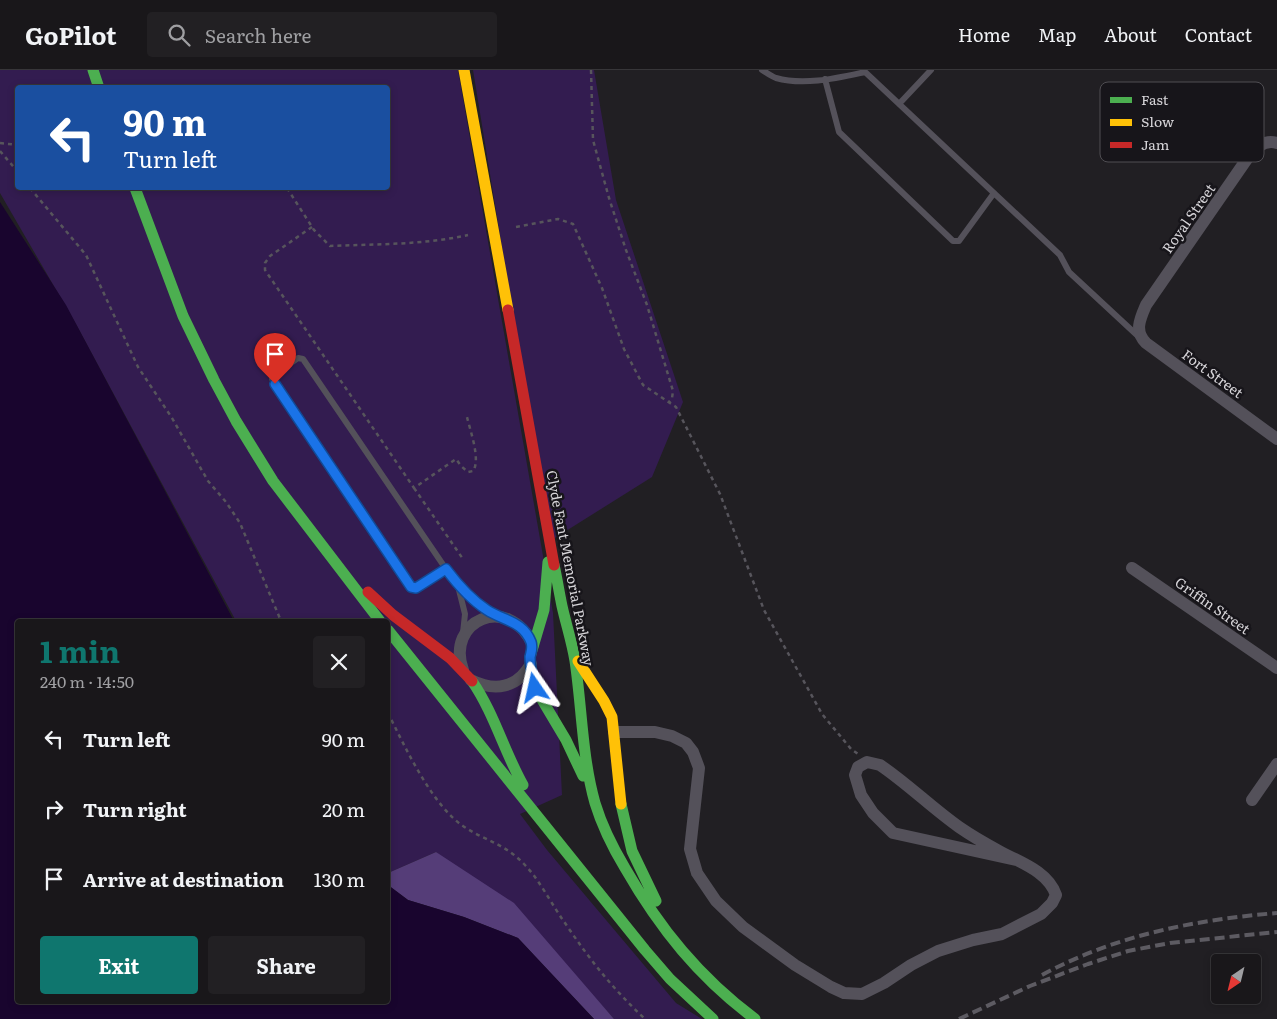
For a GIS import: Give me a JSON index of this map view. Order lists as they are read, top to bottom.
{
  "streets": {
    "main road": ["Clyde Fant Memorial Parkway"],
    "street": ["Royal Street", "Fort Street", "Griffin Street"]
  },
  "crossings": [
    ["Royal Street", "Fort Street"]
  ],
  "legend": ["Fast", "Slow", "Jam"],
  "north": "bottom left",
  "page": {
    "header": "GoPilot",
    "search": "Search here",
    "nav": [
      "Home",
      "Map",
      "About",
      "Contact"
    ],
    "turn": ["90 m", "Turn left"],
    "heading": ["1 min", "240 m · 14:50"],
    "list": [
      {
        "name": "Turn left",
        "value": "90 m"
      },
      {
        "name": "Turn right",
        "value": "20 m"
      },
      {
        "name": "Arrive at destination",
        "value": "130 m"
      }
    ],
    "buttons": ["Exit", "Share"]
  }
}
